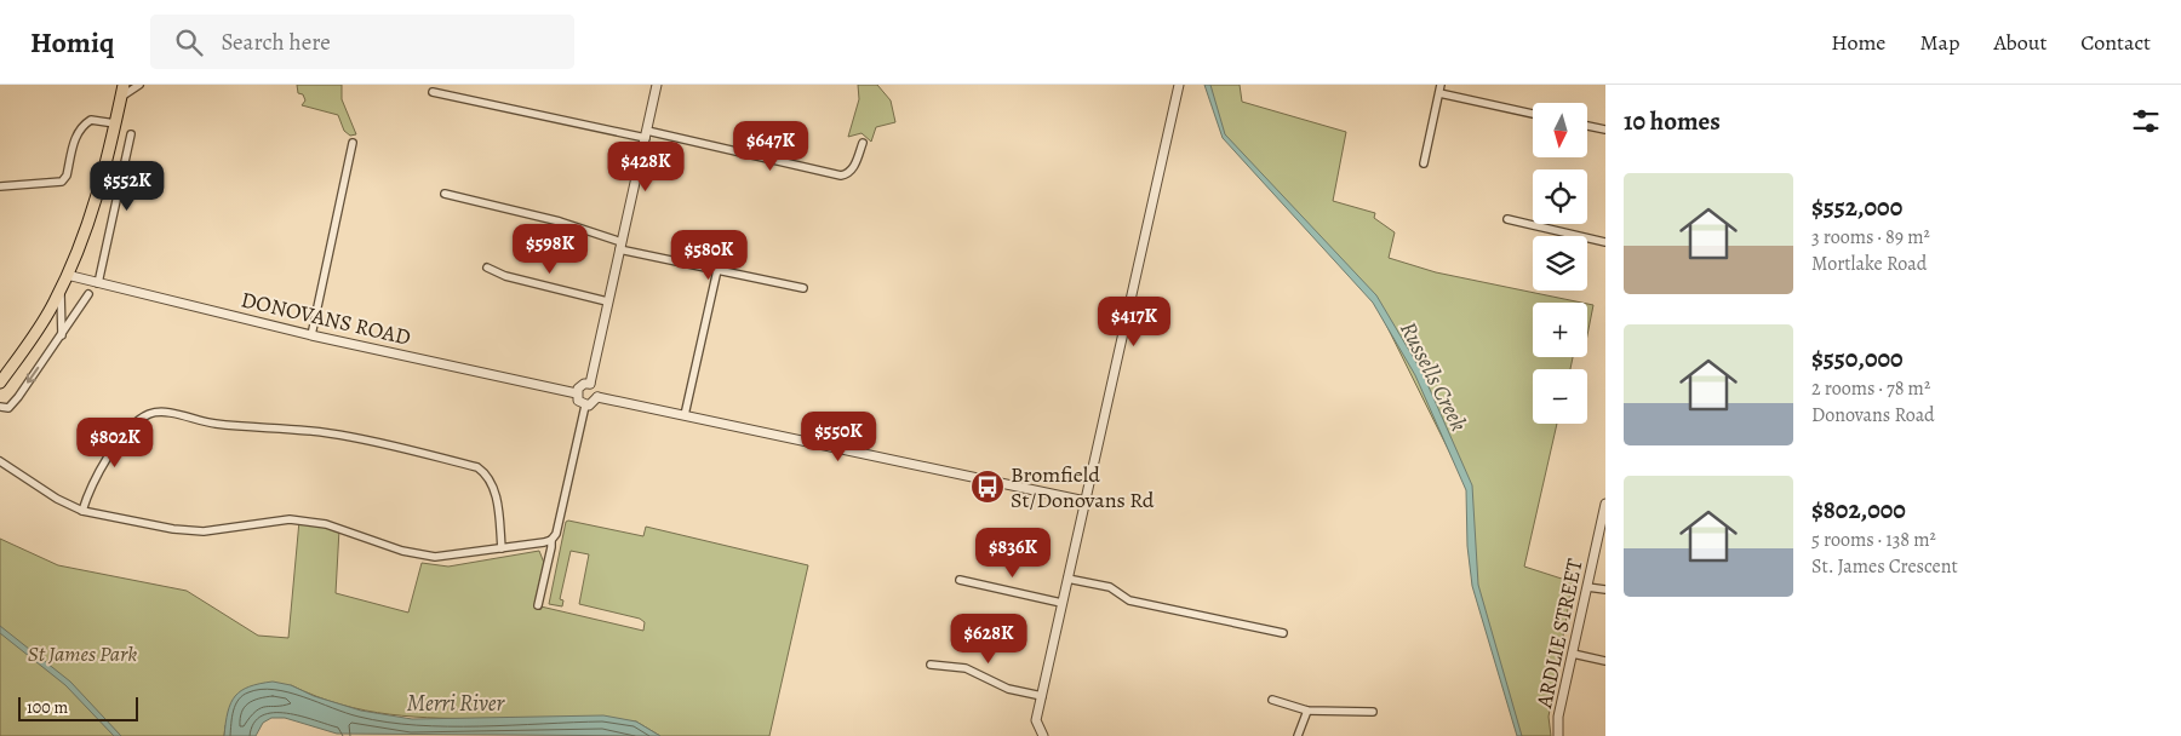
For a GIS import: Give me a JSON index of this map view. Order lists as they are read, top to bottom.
{
  "streets": {
    "street": ["DONOVANS ROAD", "ARDLIE STREET"]
  },
  "water": ["Russells Creek", "Merri River"],
  "parks": ["St James Park"],
  "places": {
    "bus stop": ["Bromfield St/Donovans Rd"]
  },
  "scale_bar": "100 m",
  "north": "bottom",
  "page": {
    "header": "Homiq",
    "search": "Search here",
    "nav": [
      "Home",
      "Map",
      "About",
      "Contact"
    ],
    "heading": "10 homes",
    "map_buttons": ["+", "−"],
    "price": [
      "$647K",
      "$428K",
      "$552K",
      "$598K",
      "$580K",
      "$417K",
      "$550K",
      "$802K",
      "$836K",
      "$628K"
    ],
    "list": [
      {
        "name": "$552,000",
        "note": "3 rooms · 89 m² · Mortlake Road"
      },
      {
        "name": "$550,000",
        "note": "2 rooms · 78 m² · Donovans Road"
      },
      {
        "name": "$802,000",
        "note": "5 rooms · 138 m² · St. James Crescent"
      }
    ],
    "scale": "100 m"
  }
}
